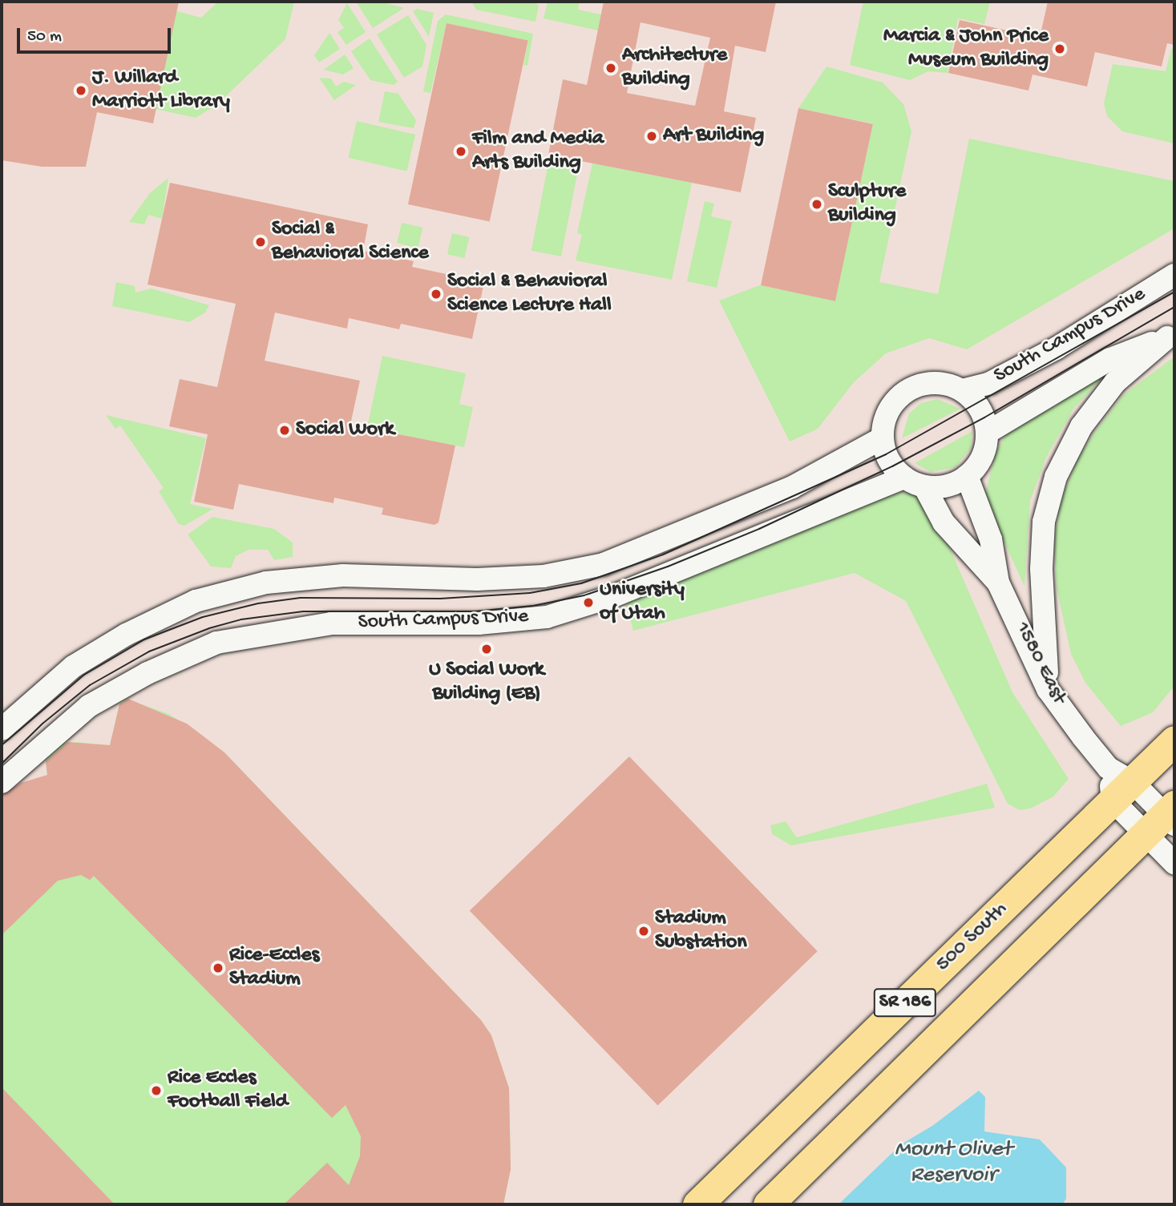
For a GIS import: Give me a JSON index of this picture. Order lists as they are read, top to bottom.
{
  "streets": {
    "main road": ["500 South", "SR 186"],
    "street": ["South Campus Drive", "1580 East"]
  },
  "crossings": [
    ["South Campus Drive", "1580 East"],
    ["1580 East", "500 South"],
    ["1580 East", "SR 186"]
  ],
  "water": ["Mount Olivet Reservoir"],
  "places": [
    "Marcia & John Price Museum Building",
    "Architecture Building",
    "J. Willard Marriott Library",
    "Art Building",
    "Film and Media Arts Building",
    "Sculpture Building",
    "Social & Behavioral Science",
    "Social & Behavioral Science Lecture Hall",
    "Social Work",
    "University of Utah",
    "U Social Work Building (EB)",
    "Stadium Substation",
    "Rice-Eccles Stadium",
    "Rice Eccles Football Field"
  ],
  "scale_bar": "50 m"
}
